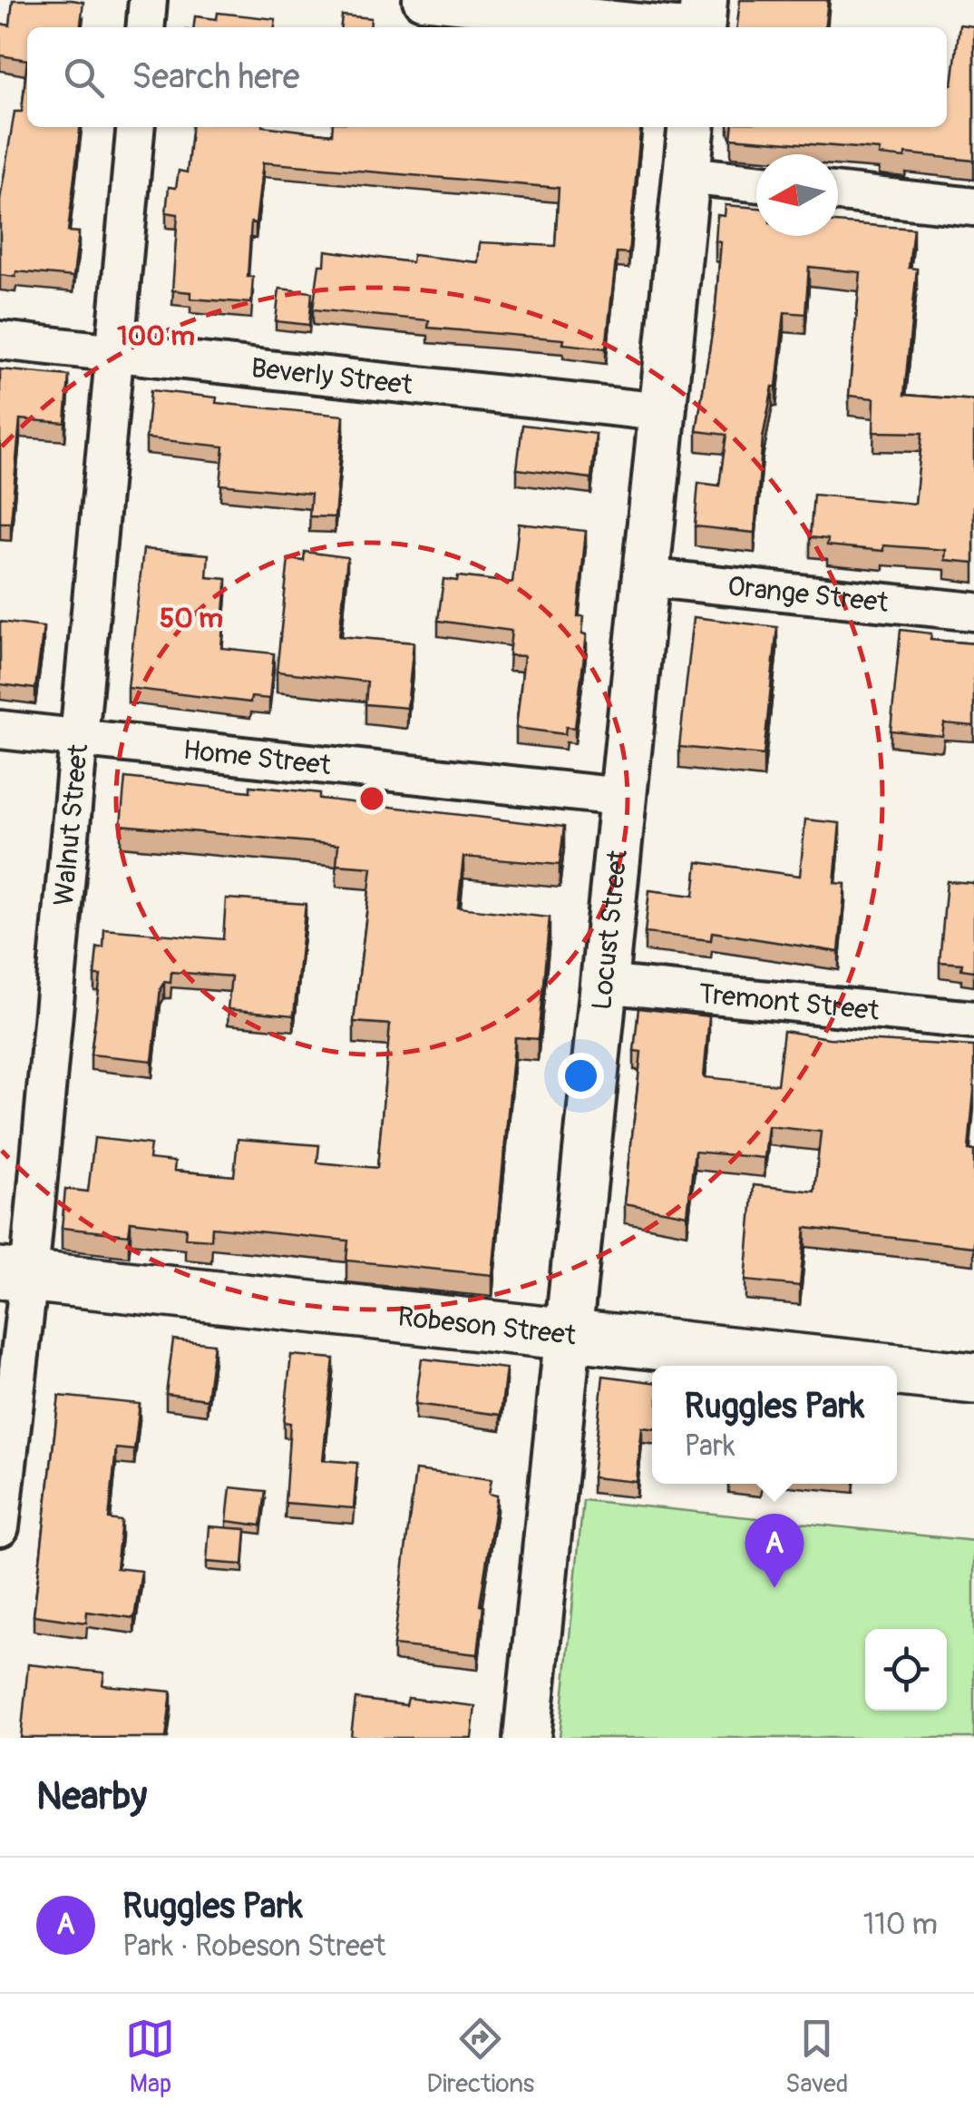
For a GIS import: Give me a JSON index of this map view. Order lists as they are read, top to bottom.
{
  "streets": {
    "main road": ["Robeson Street"],
    "street": [
      "Beverly Street",
      "Orange Street",
      "Home Street",
      "Walnut Street",
      "Locust Street",
      "Tremont Street"
    ]
  },
  "crossings": [
    ["Beverly Street", "Walnut Street"],
    ["Beverly Street", "Locust Street"],
    ["Orange Street", "Locust Street"],
    ["Home Street", "Walnut Street"],
    ["Home Street", "Locust Street"],
    ["Walnut Street", "Robeson Street"],
    ["Locust Street", "Tremont Street"],
    ["Locust Street", "Robeson Street"]
  ],
  "north": "left",
  "page": {
    "search": "Search here",
    "popup": ["Ruggles Park", "Park"],
    "pins": "A",
    "heading": "Nearby",
    "list": [
      {
        "mark": "A",
        "name": "Ruggles Park",
        "note": "Park · Robeson Street",
        "value": "110 m"
      }
    ],
    "nav": ["Map", "Directions", "Saved"]
  },
  "rings": ["100 m", "50 m"]
}
